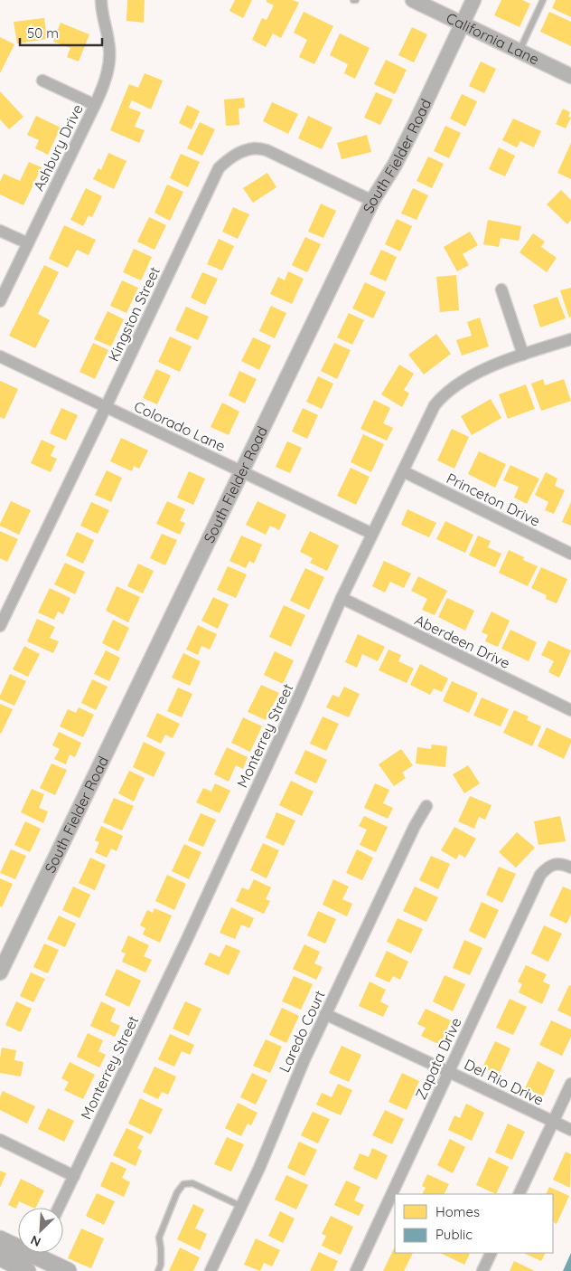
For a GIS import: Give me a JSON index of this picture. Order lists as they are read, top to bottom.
{
  "streets": {
    "street": [
      "California Lane",
      "Ashbury Drive",
      "South Fielder Road",
      "Kingston Street",
      "Colorado Lane",
      "Princeton Drive",
      "Aberdeen Drive",
      "Monterrey Street",
      "Laredo Court",
      "Zapata Drive",
      "Del Rio Drive"
    ]
  },
  "crossings": [
    ["California Lane", "South Fielder Road"],
    ["South Fielder Road", "Kingston Street"],
    ["South Fielder Road", "Colorado Lane"],
    ["Kingston Street", "Colorado Lane"],
    ["Colorado Lane", "Monterrey Street"],
    ["Princeton Drive", "Monterrey Street"],
    ["Aberdeen Drive", "Monterrey Street"],
    ["Laredo Court", "Del Rio Drive"],
    ["Zapata Drive", "Del Rio Drive"]
  ],
  "legend": ["Homes", "Public"],
  "scale_bar": "50 m",
  "north": "bottom left"
}
